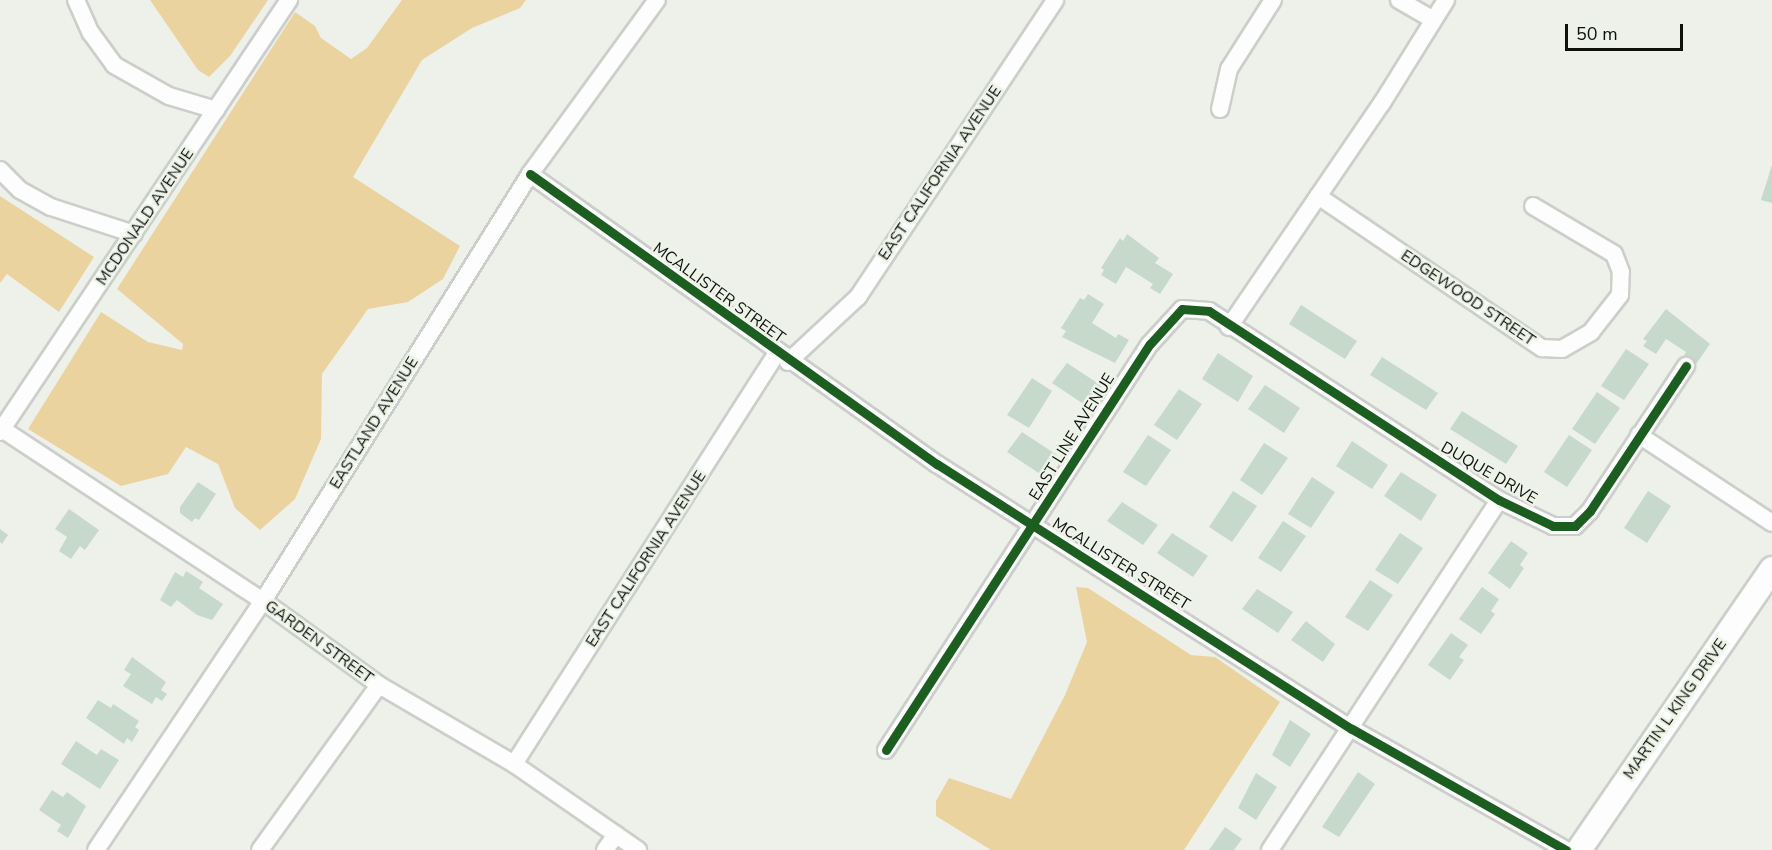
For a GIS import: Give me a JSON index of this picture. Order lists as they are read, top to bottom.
{
  "streets": {
    "main road": ["MARTIN L KING DRIVE"],
    "street": [
      "EAST CALIFORNIA AVENUE",
      "MCDONALD AVENUE",
      "MCALLISTER STREET",
      "EDGEWOOD STREET",
      "EASTLAND AVENUE",
      "EAST LINE AVENUE",
      "DUQUE DRIVE",
      "GARDEN STREET"
    ]
  },
  "crossings": [
    ["EAST CALIFORNIA AVENUE", "MCALLISTER STREET"],
    ["EAST CALIFORNIA AVENUE", "GARDEN STREET"],
    ["MCDONALD AVENUE", "GARDEN STREET"],
    ["MCALLISTER STREET", "EASTLAND AVENUE"],
    ["MCALLISTER STREET", "EAST LINE AVENUE"],
    ["MCALLISTER STREET", "DUQUE DRIVE"],
    ["EASTLAND AVENUE", "GARDEN STREET"],
    ["EAST LINE AVENUE", "DUQUE DRIVE"]
  ],
  "scale_bar": "50 m"
}
